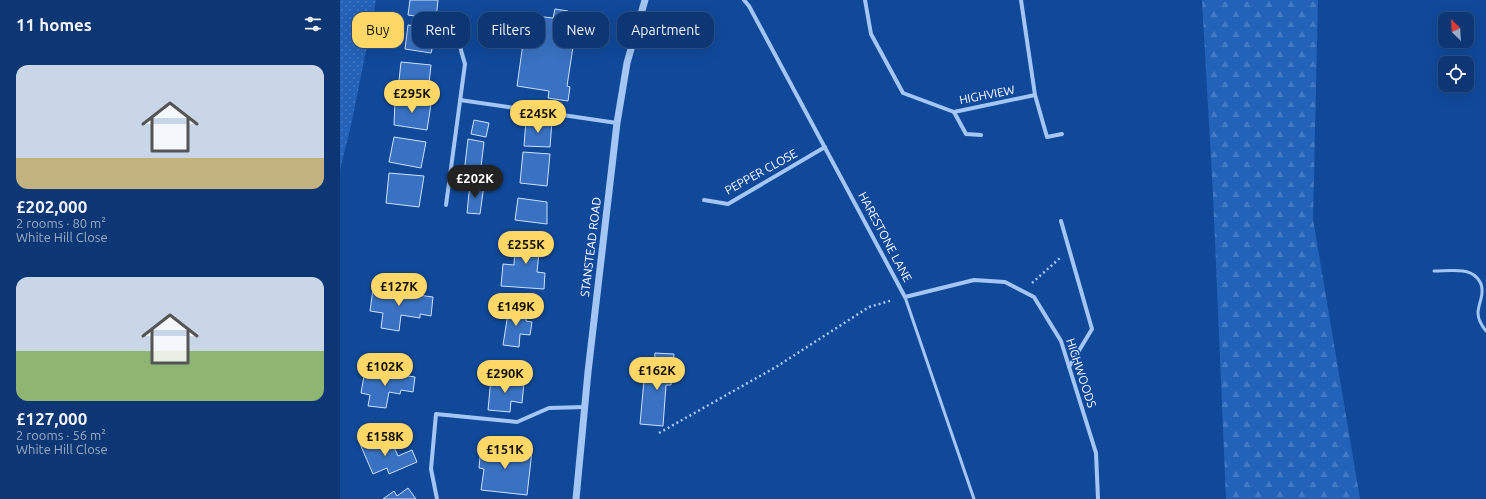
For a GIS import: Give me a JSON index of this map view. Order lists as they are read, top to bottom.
{
  "streets": {
    "street": [
      "HIGHVIEW",
      "PEPPER CLOSE",
      "HARESTONE LANE",
      "STANSTEAD ROAD",
      "HIGHWOODS"
    ]
  },
  "crossings": [
    ["PEPPER CLOSE", "HARESTONE LANE"],
    ["HARESTONE LANE", "HIGHWOODS"]
  ],
  "north": "top left",
  "page": {
    "heading": "11 homes",
    "chip": [
      "Buy",
      "Rent",
      "Filters",
      "New",
      "Apartment"
    ],
    "list": [
      {
        "name": "£202,000",
        "note": "2 rooms · 80 m² · White Hill Close"
      },
      {
        "name": "£127,000",
        "note": "2 rooms · 56 m² · White Hill Close"
      }
    ],
    "price": [
      "£295K",
      "£245K",
      "£202K",
      "£255K",
      "£127K",
      "£149K",
      "£102K",
      "£162K",
      "£290K",
      "£158K",
      "£151K"
    ]
  }
}
